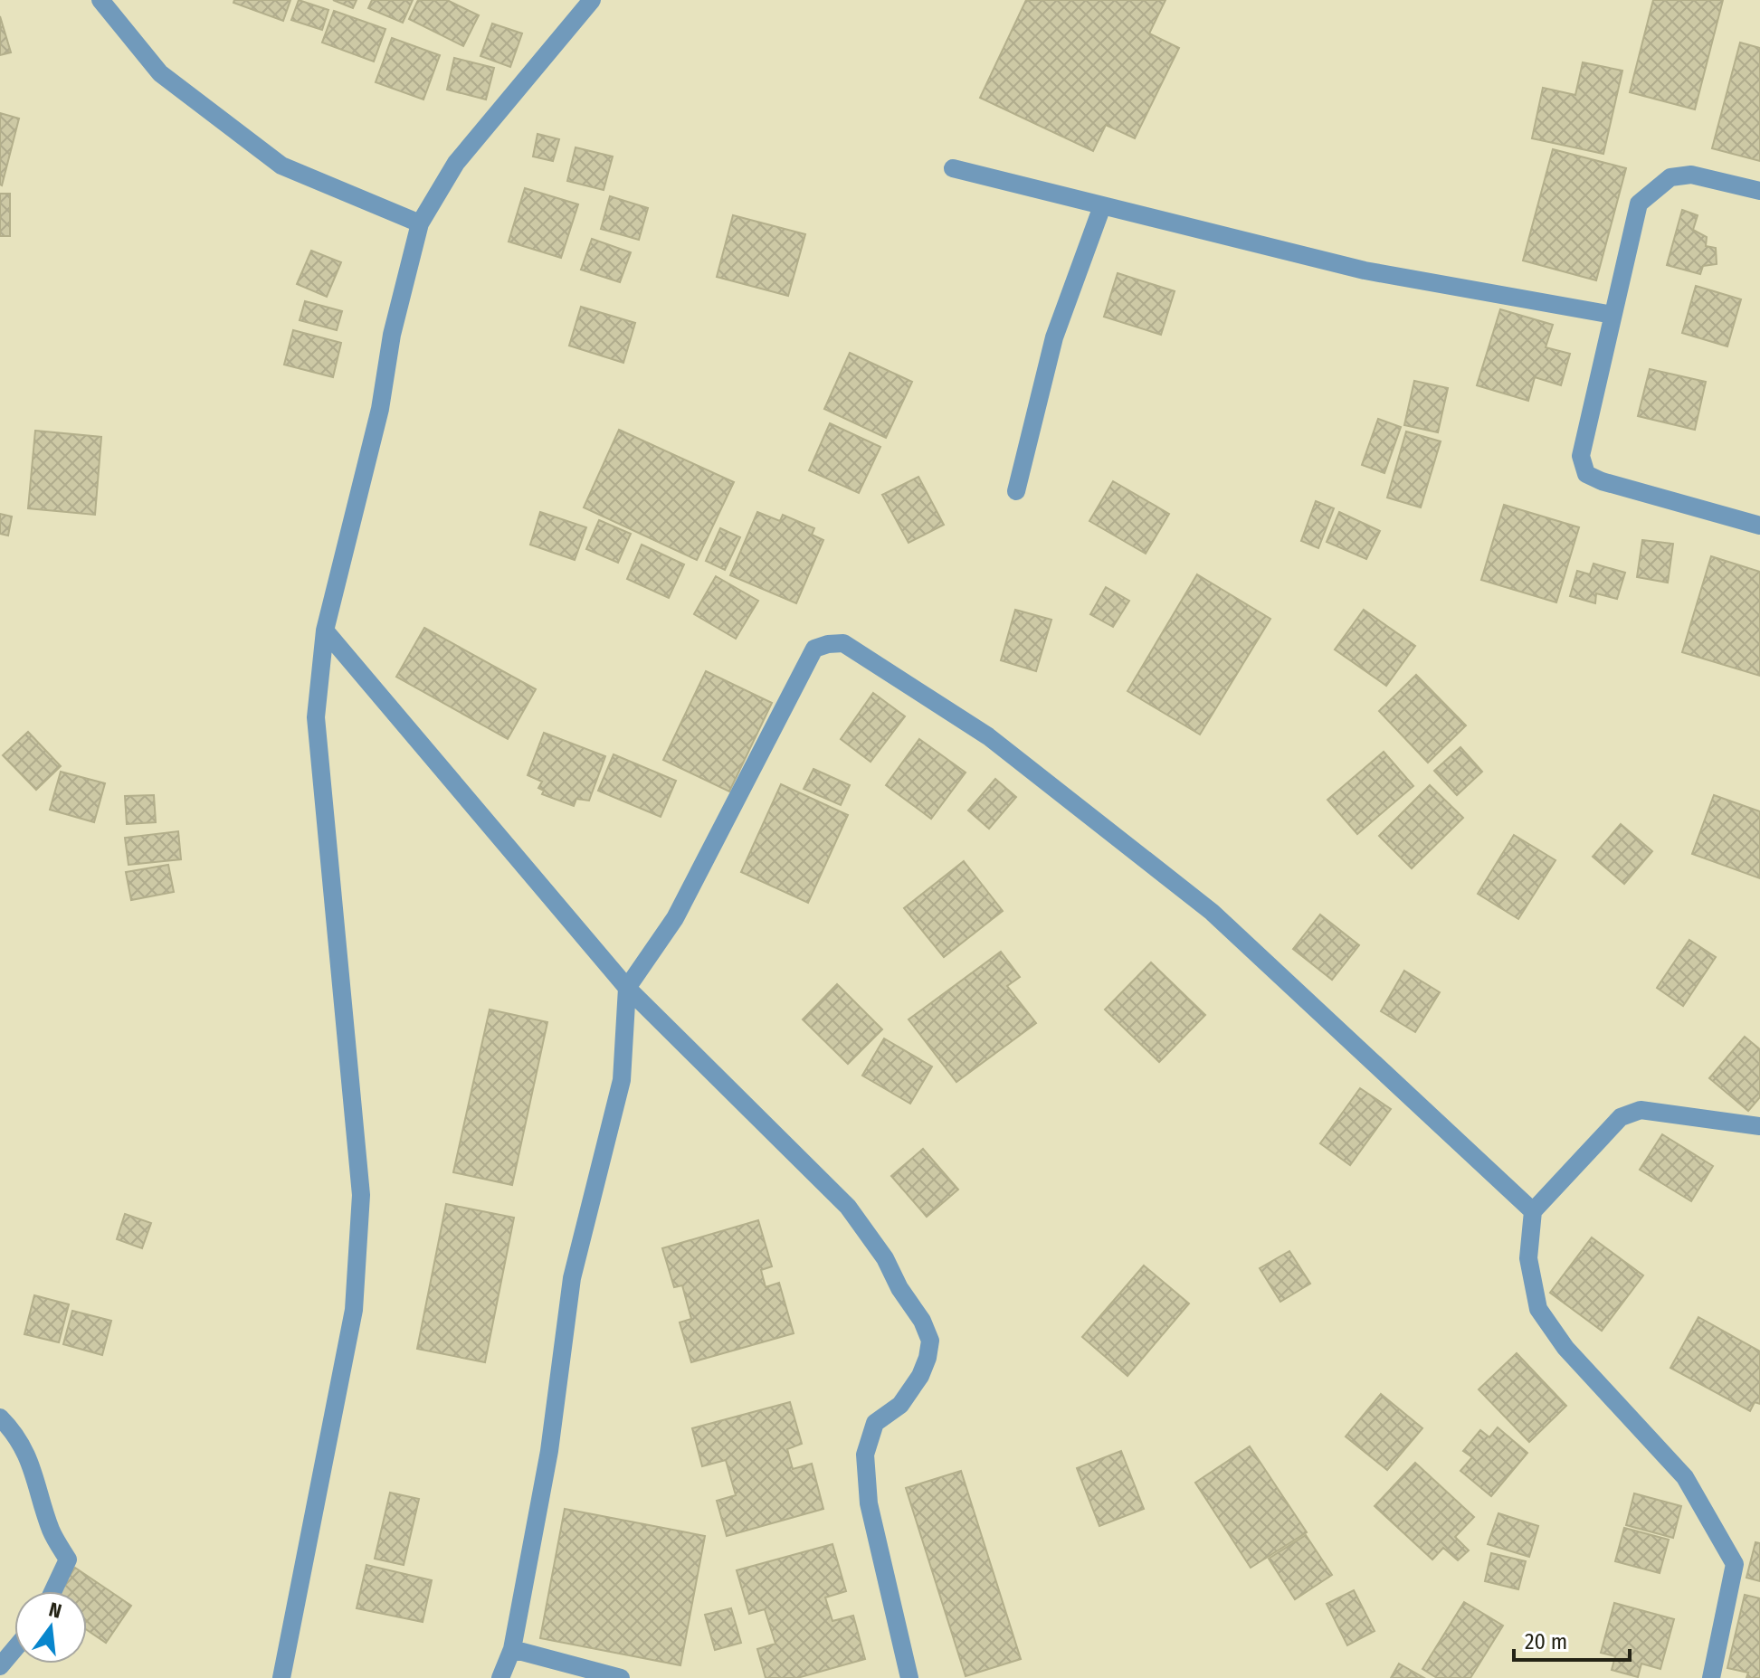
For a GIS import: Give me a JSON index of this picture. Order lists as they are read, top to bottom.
{
  "scale_bar": "20 m",
  "north": "top"
}
